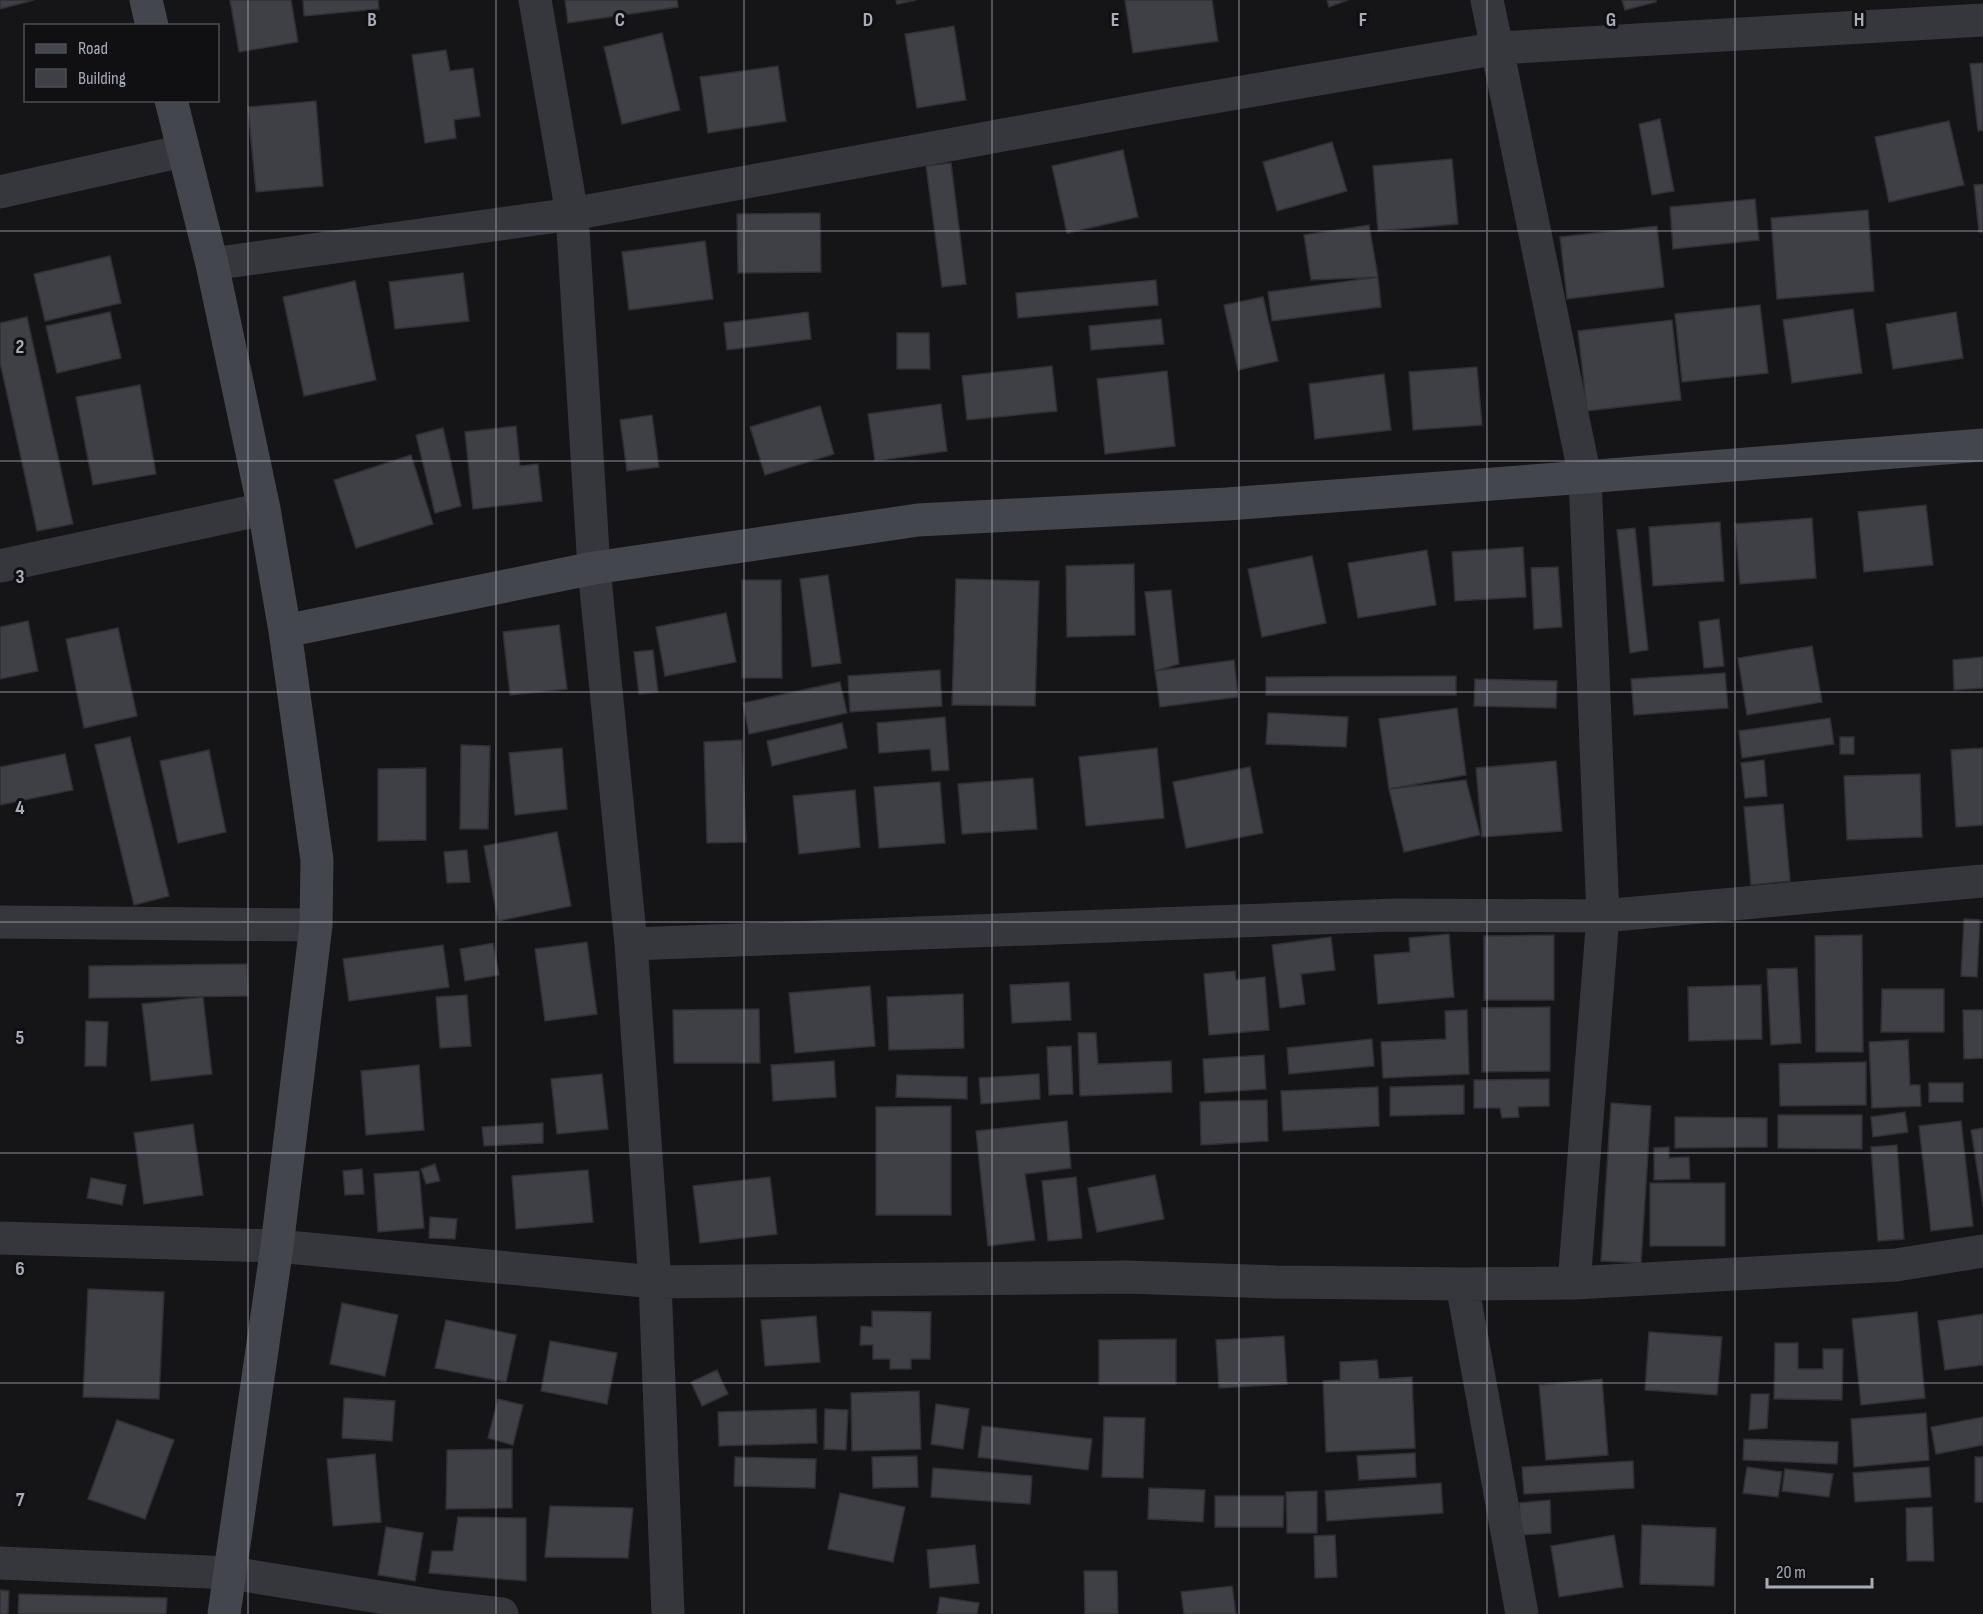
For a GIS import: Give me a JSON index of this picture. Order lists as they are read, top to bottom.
{
  "legend": ["Road", "Building"],
  "scale_bar": "20 m",
  "grid": {
    "columns": [
      "B",
      "C",
      "D",
      "E",
      "F",
      "G",
      "H"
    ],
    "rows": [
      "2",
      "3",
      "4",
      "5",
      "6",
      "7"
    ]
  }
}
